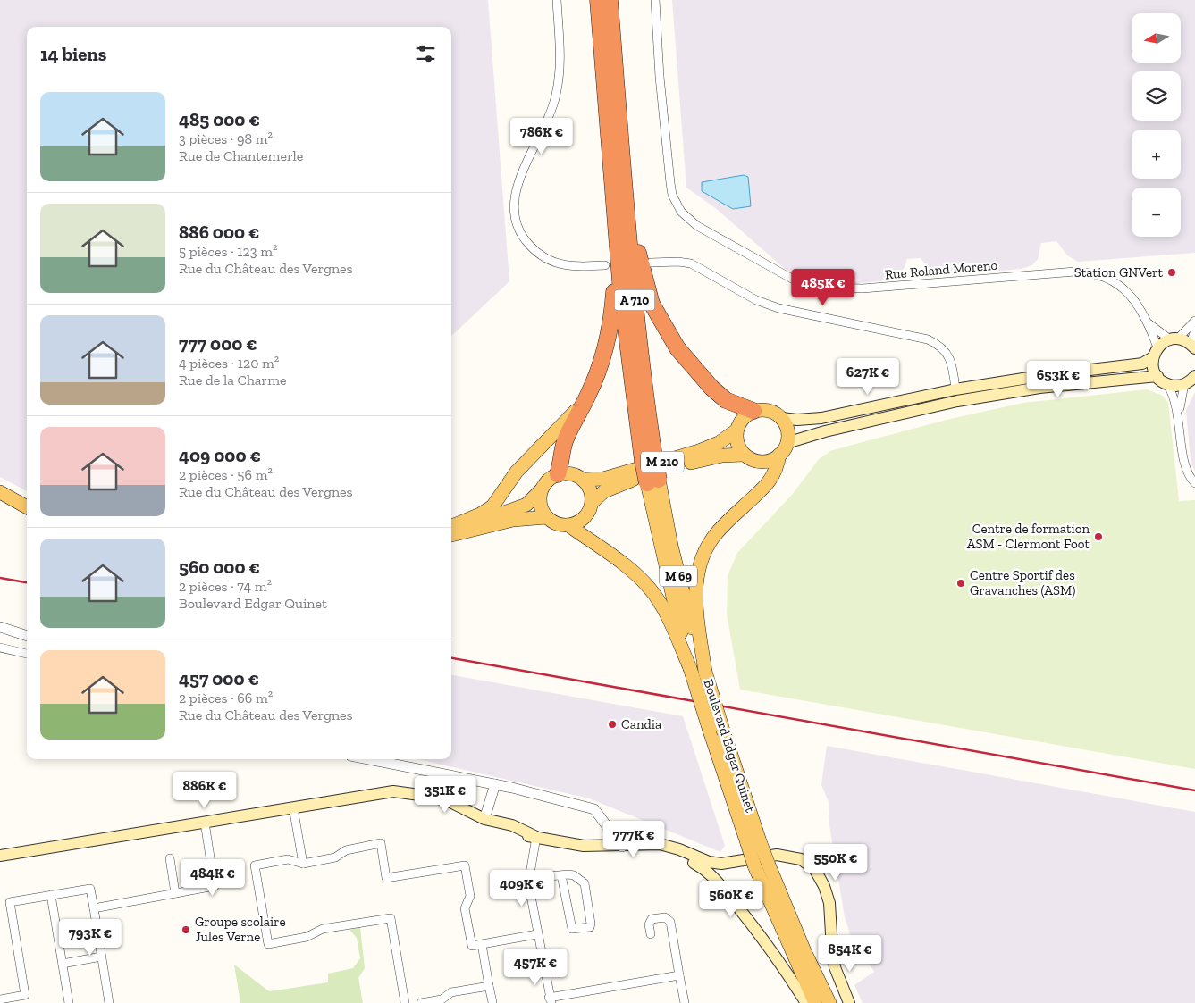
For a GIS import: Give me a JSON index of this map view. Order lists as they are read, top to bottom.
{
  "streets": {
    "highway": ["A 710"],
    "main road": ["M 210", "M 69", "Boulevard Edgar Quinet"],
    "street": ["Rue Roland Moreno"]
  },
  "crossings": [
    ["A 710", "M 69"],
    ["A 710", "Boulevard Edgar Quinet"],
    ["M 69", "Boulevard Edgar Quinet"]
  ],
  "places": [
    "Station GNVert",
    "Centre de formation ASM - Clermont Foot",
    "Centre Sportif des Gravanches (ASM)",
    "Candia",
    "Groupe scolaire Jules Verne"
  ],
  "north": "left",
  "page": {
    "map_buttons": ["+", "−"],
    "heading": "14 biens",
    "list": [
      {
        "name": "485 000 €",
        "note": "3 pièces · 98 m² · Rue de Chantemerle"
      },
      {
        "name": "886 000 €",
        "note": "5 pièces · 123 m² · Rue du Château des Vergnes"
      },
      {
        "name": "777 000 €",
        "note": "4 pièces · 120 m² · Rue de la Charme"
      },
      {
        "name": "409 000 €",
        "note": "2 pièces · 56 m² · Rue du Château des Vergnes"
      },
      {
        "name": "560 000 €",
        "note": "2 pièces · 74 m² · Boulevard Edgar Quinet"
      },
      {
        "name": "457 000 €",
        "note": "2 pièces · 66 m² · Rue du Château des Vergnes"
      }
    ],
    "price": [
      "786K €",
      "485K €",
      "627K €",
      "653K €",
      "886K €",
      "351K €",
      "777K €",
      "550K €",
      "484K €",
      "409K €",
      "560K €",
      "793K €",
      "854K €",
      "457K €"
    ]
  }
}
